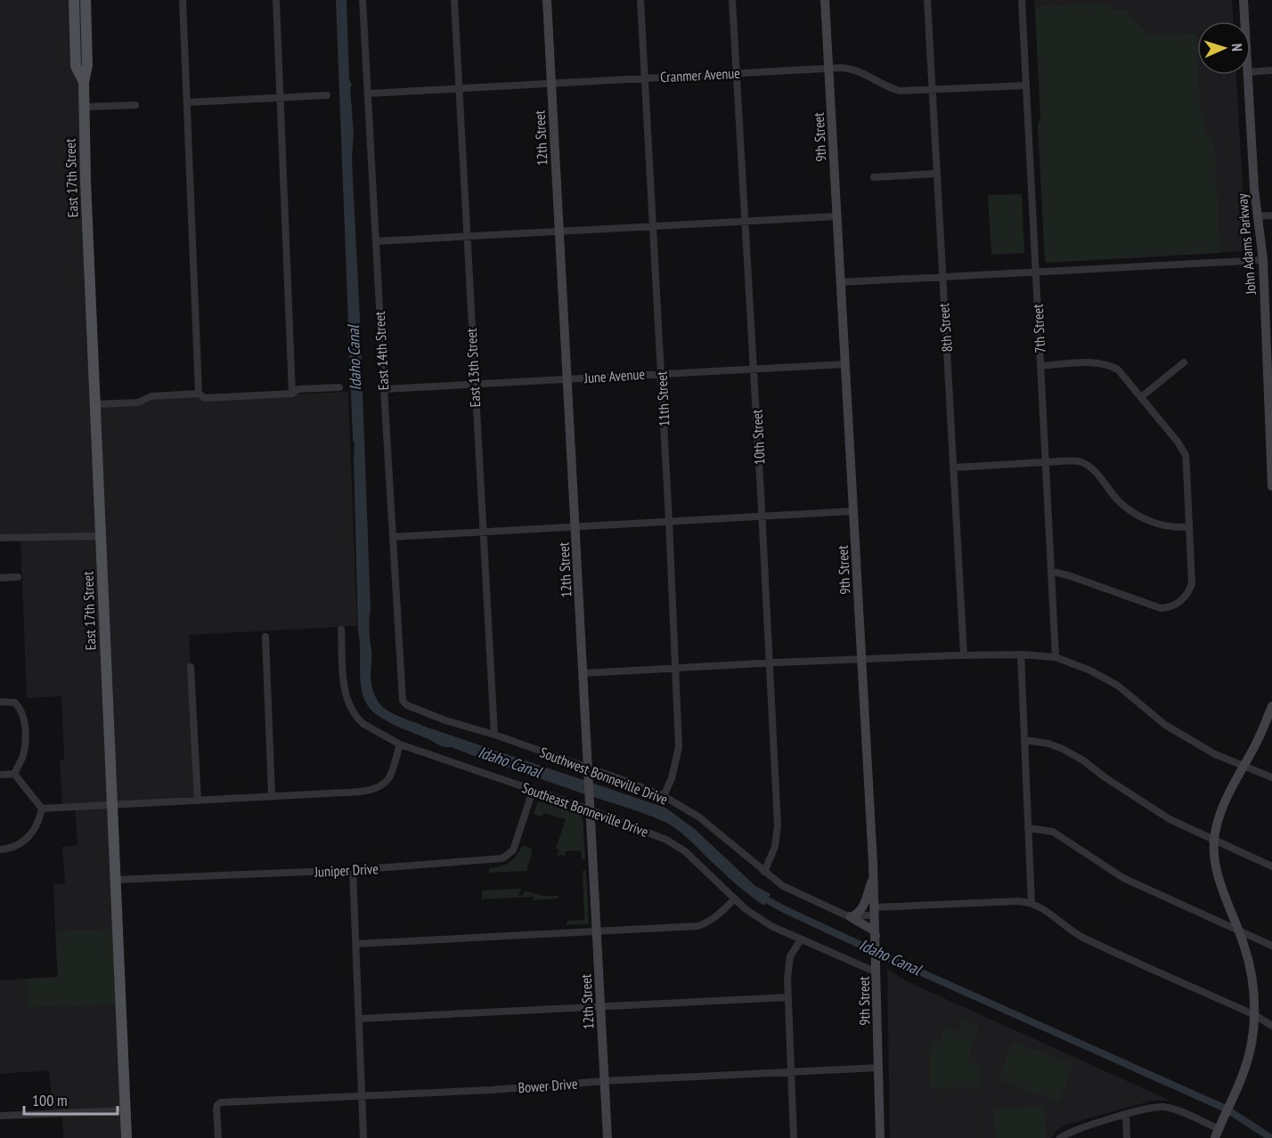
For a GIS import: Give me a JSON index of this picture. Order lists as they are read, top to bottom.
{
  "streets": {
    "main road": ["East 17th Street"],
    "street": [
      "Cranmer Avenue",
      "9th Street",
      "12th Street",
      "John Adams Parkway",
      "8th Street",
      "7th Street",
      "East 14th Street",
      "East 13th Street",
      "June Avenue",
      "11th Street",
      "10th Street",
      "Southwest Bonneville Drive",
      "Southeast Bonneville Drive",
      "Juniper Drive",
      "Bower Drive"
    ]
  },
  "crossings": [
    ["Cranmer Avenue", "9th Street"],
    ["Cranmer Avenue", "12th Street"],
    ["Cranmer Avenue", "8th Street"],
    ["Cranmer Avenue", "7th Street"],
    ["Cranmer Avenue", "East 14th Street"],
    ["Cranmer Avenue", "East 13th Street"],
    ["Cranmer Avenue", "11th Street"],
    ["Cranmer Avenue", "10th Street"],
    ["9th Street", "June Avenue"],
    ["9th Street", "Southwest Bonneville Drive"],
    ["9th Street", "Southeast Bonneville Drive"],
    ["9th Street", "Bower Drive"],
    ["12th Street", "June Avenue"],
    ["12th Street", "Southwest Bonneville Drive"],
    ["12th Street", "Southeast Bonneville Drive"],
    ["12th Street", "Bower Drive"],
    ["East 17th Street", "Juniper Drive"],
    ["East 14th Street", "June Avenue"],
    ["East 14th Street", "Southwest Bonneville Drive"],
    ["East 13th Street", "June Avenue"],
    ["East 13th Street", "Southwest Bonneville Drive"],
    ["June Avenue", "11th Street"],
    ["June Avenue", "10th Street"],
    ["11th Street", "Southwest Bonneville Drive"],
    ["10th Street", "Southwest Bonneville Drive"],
    ["Southeast Bonneville Drive", "Juniper Drive"]
  ],
  "water": ["Idaho Canal"],
  "scale_bar": "100 m",
  "north": "right"
}
